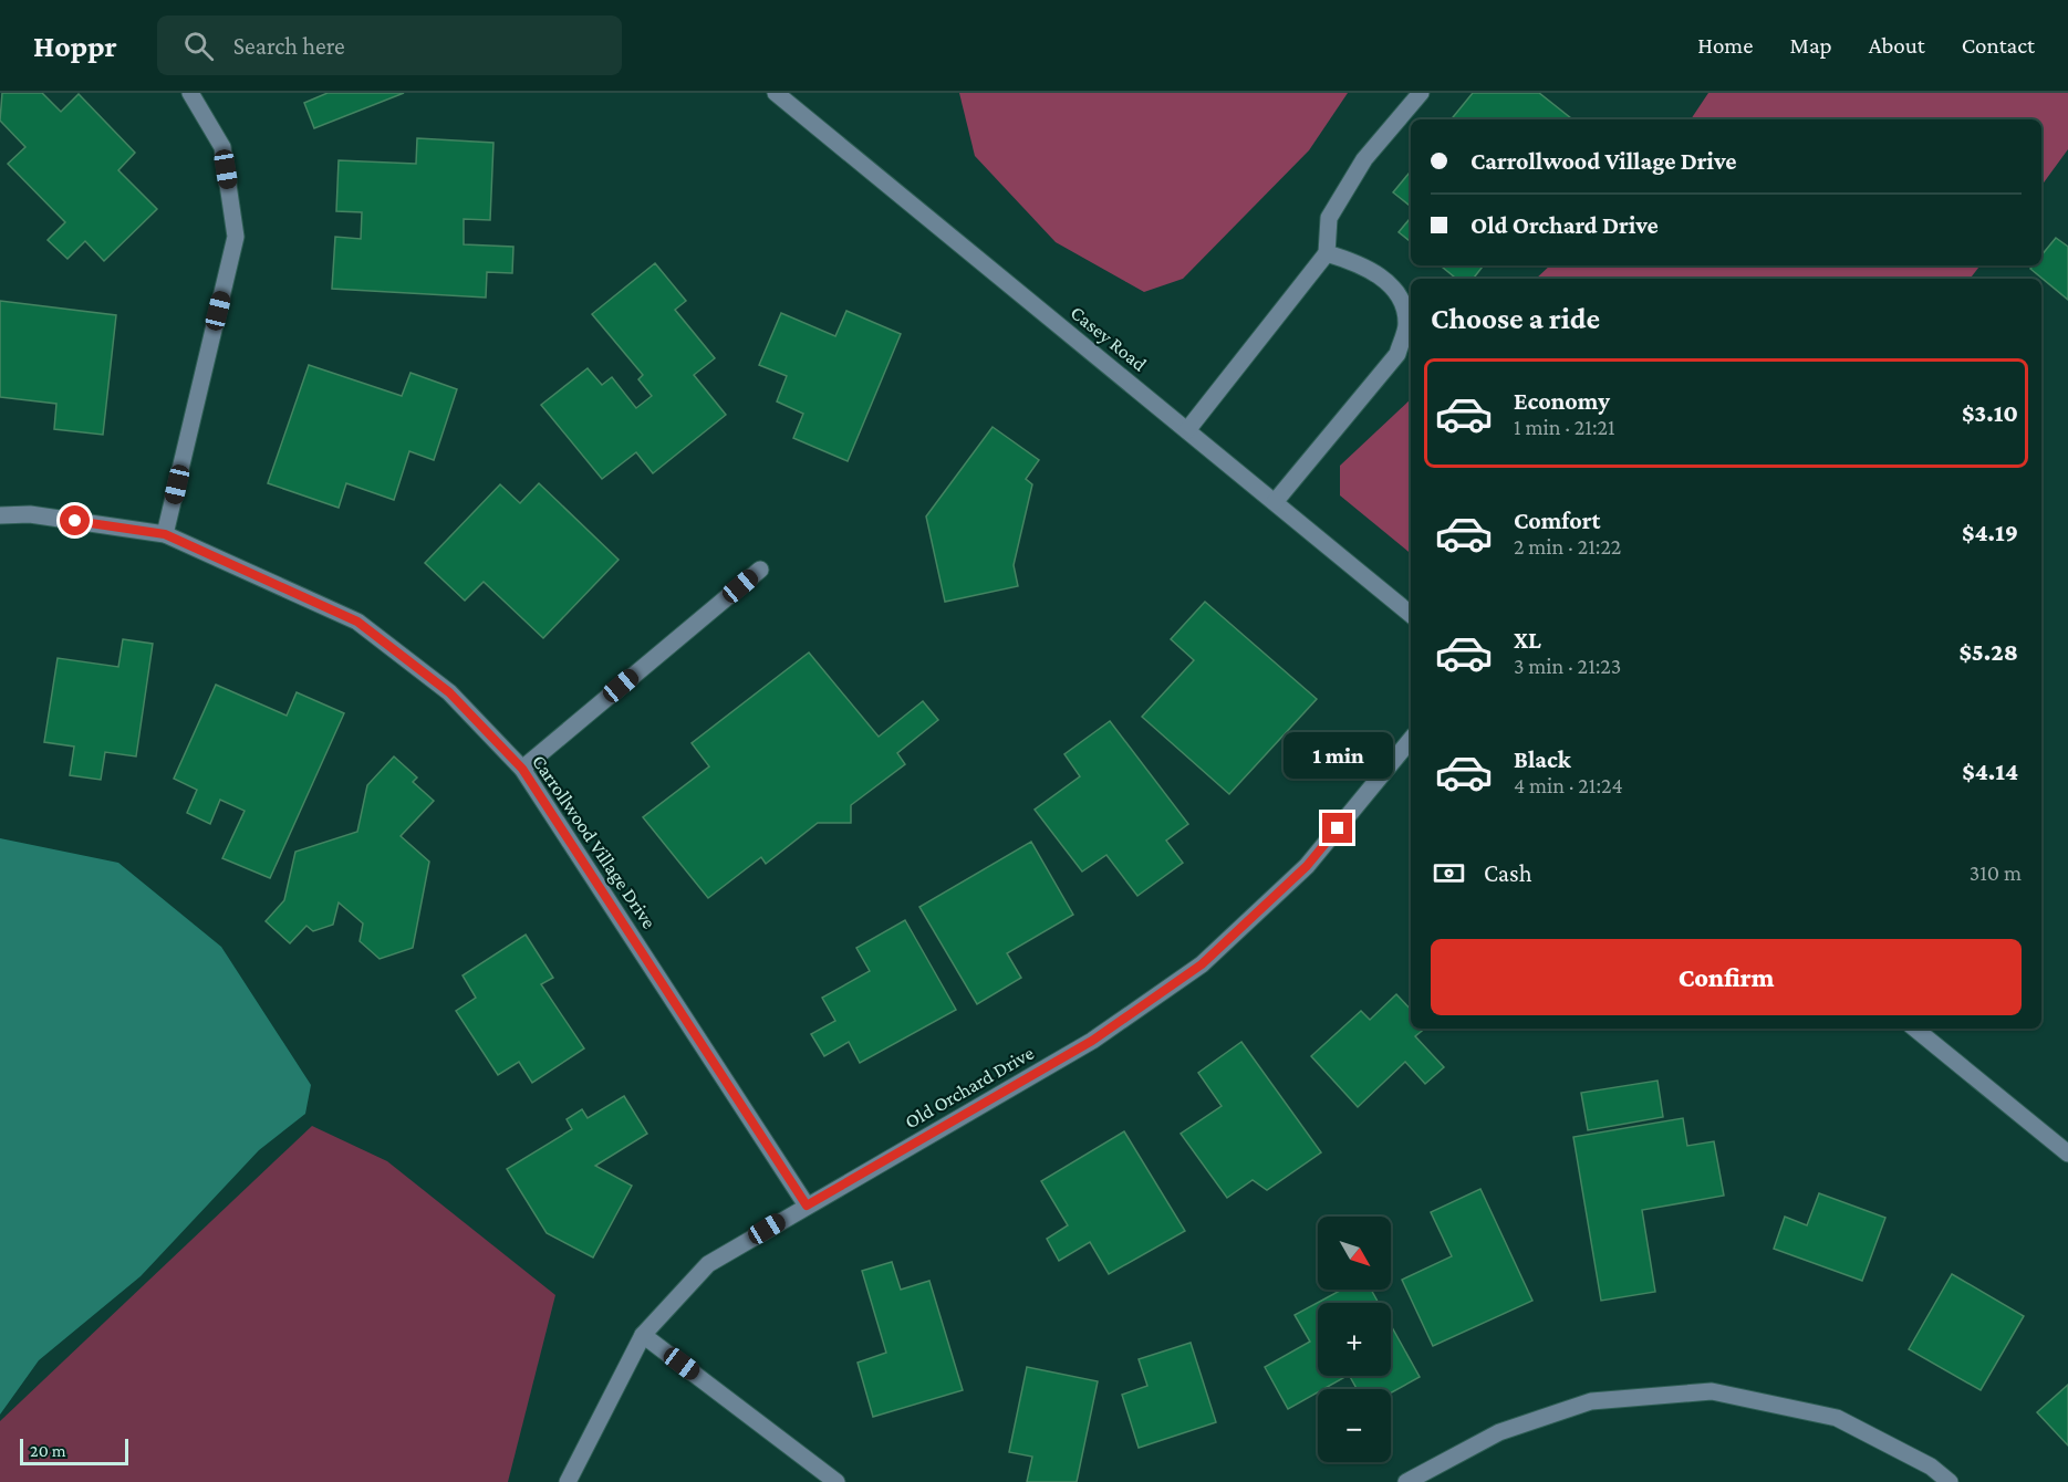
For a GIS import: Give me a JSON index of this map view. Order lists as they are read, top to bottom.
{
  "streets": {
    "street": ["Casey Road", "Carrollwood Village Drive", "Old Orchard Drive"]
  },
  "crossings": [
    ["Carrollwood Village Drive", "Old Orchard Drive"]
  ],
  "scale_bar": "20 m",
  "north": "bottom right",
  "page": {
    "header": "Hoppr",
    "search": "Search here",
    "nav": [
      "Home",
      "Map",
      "About",
      "Contact"
    ],
    "banner": ["Carrollwood Village Drive", "Old Orchard Drive"],
    "heading": "Choose a ride",
    "list": [
      {
        "name": "Economy",
        "note": "1 min · 21:21",
        "value": "$3.10"
      },
      {
        "name": "Comfort",
        "note": "2 min · 21:22",
        "value": "$4.19"
      },
      {
        "name": "XL",
        "note": "3 min · 21:23",
        "value": "$5.28"
      },
      {
        "name": "Black",
        "note": "4 min · 21:24",
        "value": "$4.14"
      }
    ],
    "bubble": "1 min",
    "pay": ["Cash", "310 m"],
    "buttons": "Confirm",
    "map_buttons": ["+", "−"],
    "scale": "20 m"
  }
}
